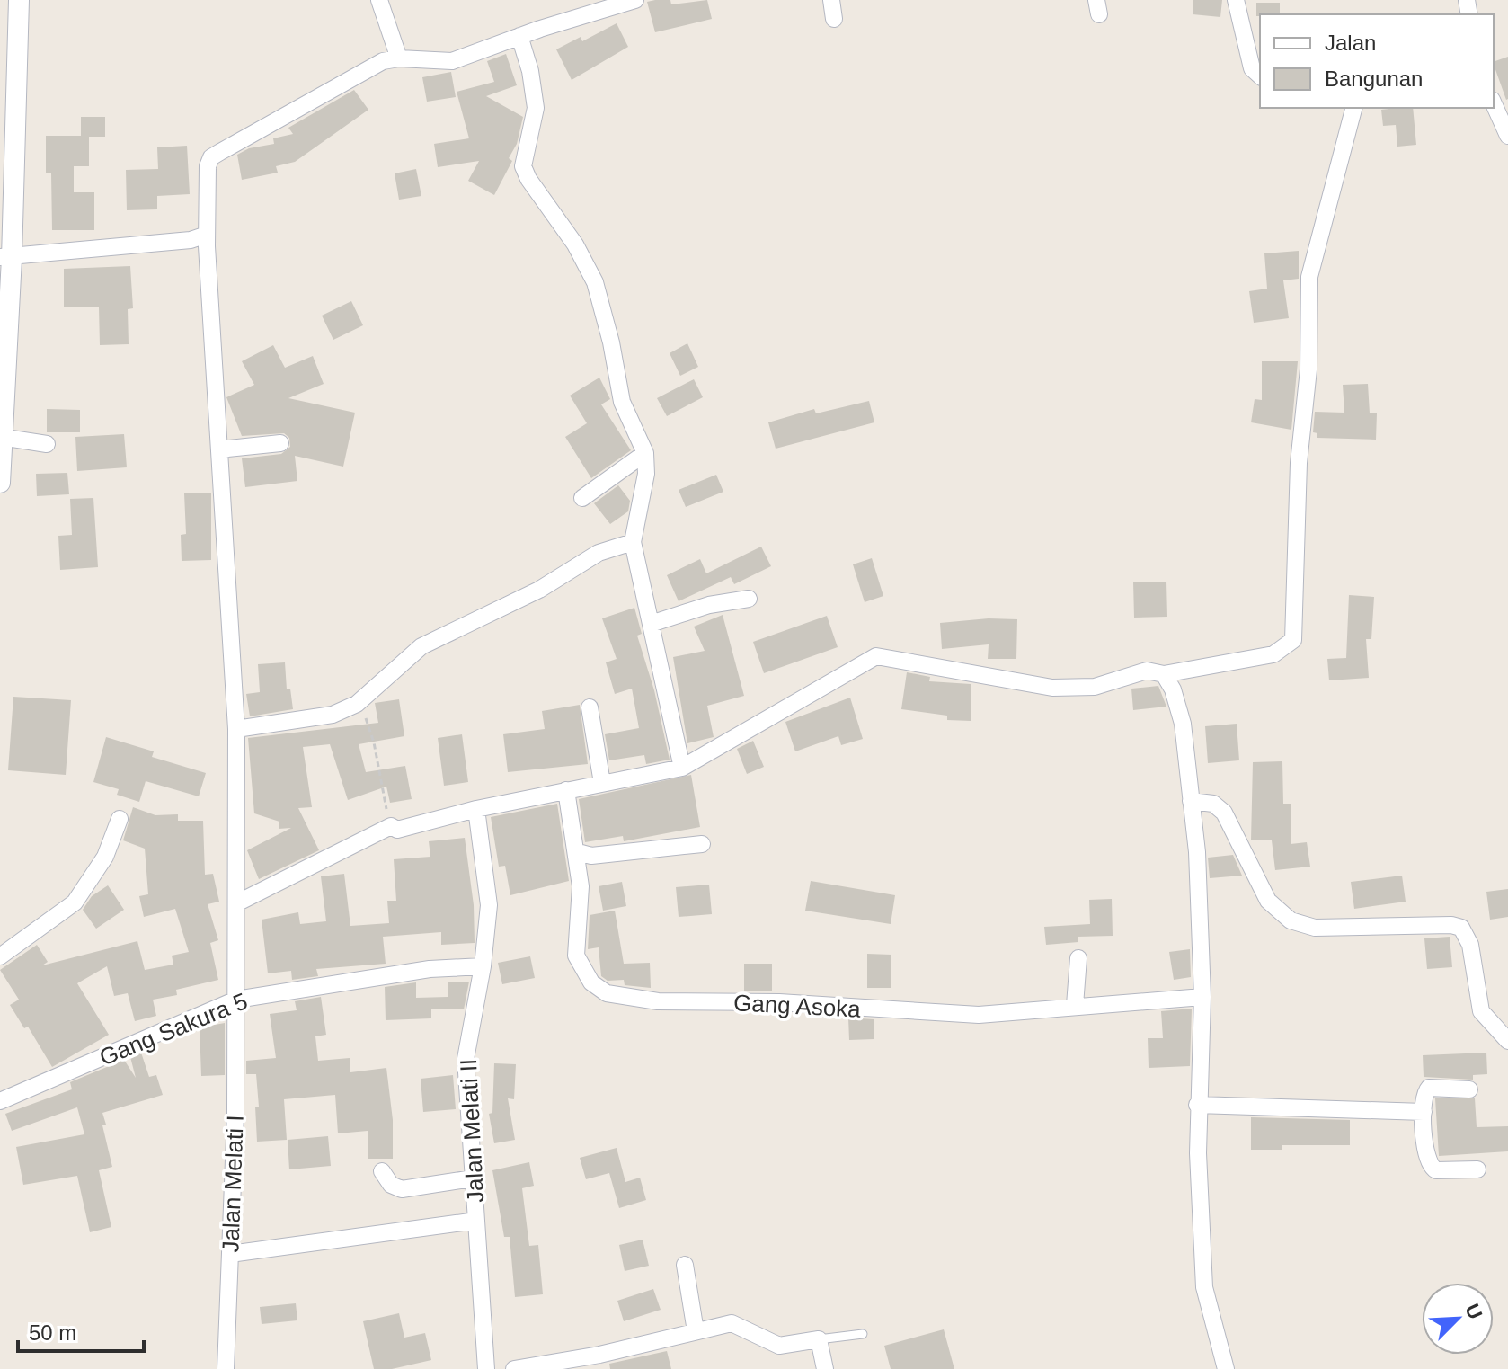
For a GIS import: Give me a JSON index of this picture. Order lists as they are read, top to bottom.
{
  "streets": {
    "street": [
      "Gang Asoka",
      "Gang Sakura 5",
      "Jalan Melati II",
      "Jalan Melati I"
    ]
  },
  "crossings": [
    ["Gang Sakura 5", "Jalan Melati II"],
    ["Gang Sakura 5", "Jalan Melati I"]
  ],
  "legend": ["Jalan", "Bangunan"],
  "scale_bar": "50 m",
  "north": "top right"
}
